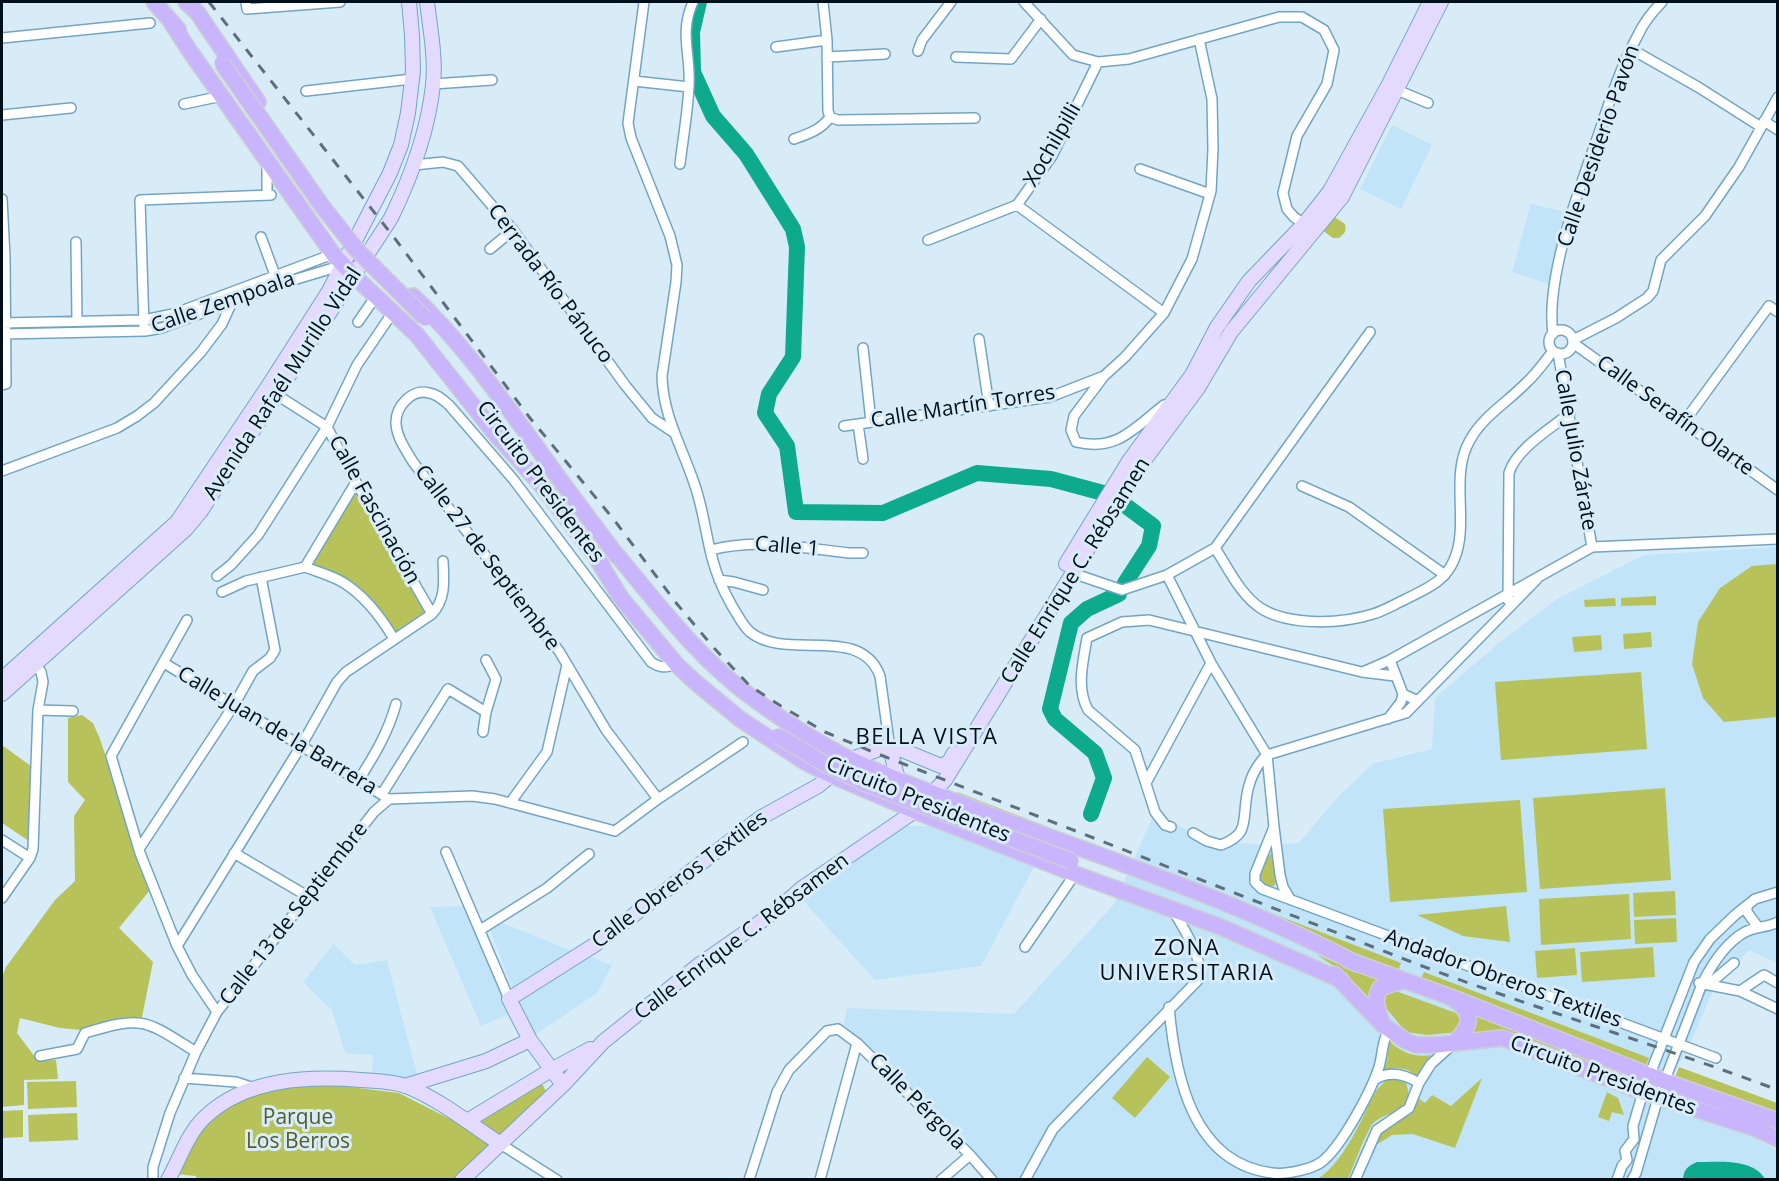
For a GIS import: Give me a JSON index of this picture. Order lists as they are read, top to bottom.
{
  "streets": {
    "main road": [
      "Calle Zempoala",
      "Avenida Rafaél Murillo Vidal",
      "Circuito Presidentes",
      "Calle Enrique C. Rébsamen",
      "Calle Obreros Textiles"
    ],
    "street": [
      "Xochilpilli",
      "Calle Desiderio Pavón",
      "Cerrada Río Pánuco",
      "Calle Martín Torres",
      "Calle Serafín Olarte",
      "Calle Julio Zárate",
      "Calle Fascinación",
      "Calle 1",
      "Calle 27 de Septiembre",
      "Calle Juan de la Barrera",
      "Calle 13 de Septiembre",
      "Andador Obreros Textiles",
      "Calle Pérgola"
    ]
  },
  "crossings": [
    ["Calle Desiderio Pavón", "Calle Serafín Olarte"],
    ["Calle Desiderio Pavón", "Calle Julio Zárate"],
    ["Cerrada Río Pánuco", "Avenida Rafaél Murillo Vidal"],
    ["Calle Zempoala", "Avenida Rafaél Murillo Vidal"],
    ["Avenida Rafaél Murillo Vidal", "Calle Fascinación"],
    ["Calle Serafín Olarte", "Calle Julio Zárate"],
    ["Calle Enrique C. Rébsamen", "Calle Obreros Textiles"],
    ["Calle Juan de la Barrera", "Calle 13 de Septiembre"]
  ],
  "districts": ["BELLA VISTA", "ZONA UNIVERSITARIA"],
  "parks": ["Parque Los Berros"]
}
